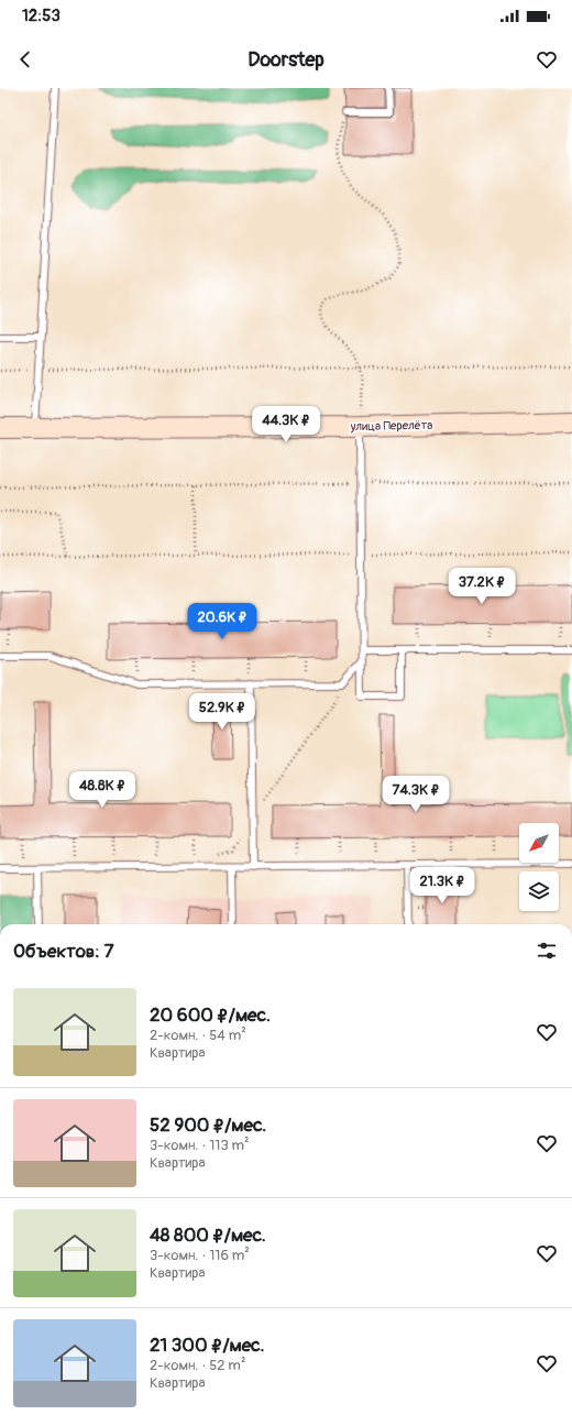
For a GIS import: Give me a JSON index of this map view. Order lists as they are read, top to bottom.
{
  "streets": {
    "main road": ["улица Перелёта"]
  },
  "north": "bottom left",
  "page": {
    "status": "12:53",
    "header": "Doorstep",
    "price": [
      "44.3K ₽",
      "37.2K ₽",
      "20.6K ₽",
      "52.9K ₽",
      "48.8K ₽",
      "74.3K ₽",
      "21.3K ₽"
    ],
    "heading": "Объектов: 7",
    "list": [
      {
        "name": "20 600 ₽/мес.",
        "note": "2-комн. · 54 m² · Квартира"
      },
      {
        "name": "52 900 ₽/мес.",
        "note": "3-комн. · 113 m² · Квартира"
      },
      {
        "name": "48 800 ₽/мес.",
        "note": "3-комн. · 116 m² · Квартира"
      },
      {
        "name": "21 300 ₽/мес.",
        "note": "2-комн. · 52 m² · Квартира"
      }
    ]
  }
}
